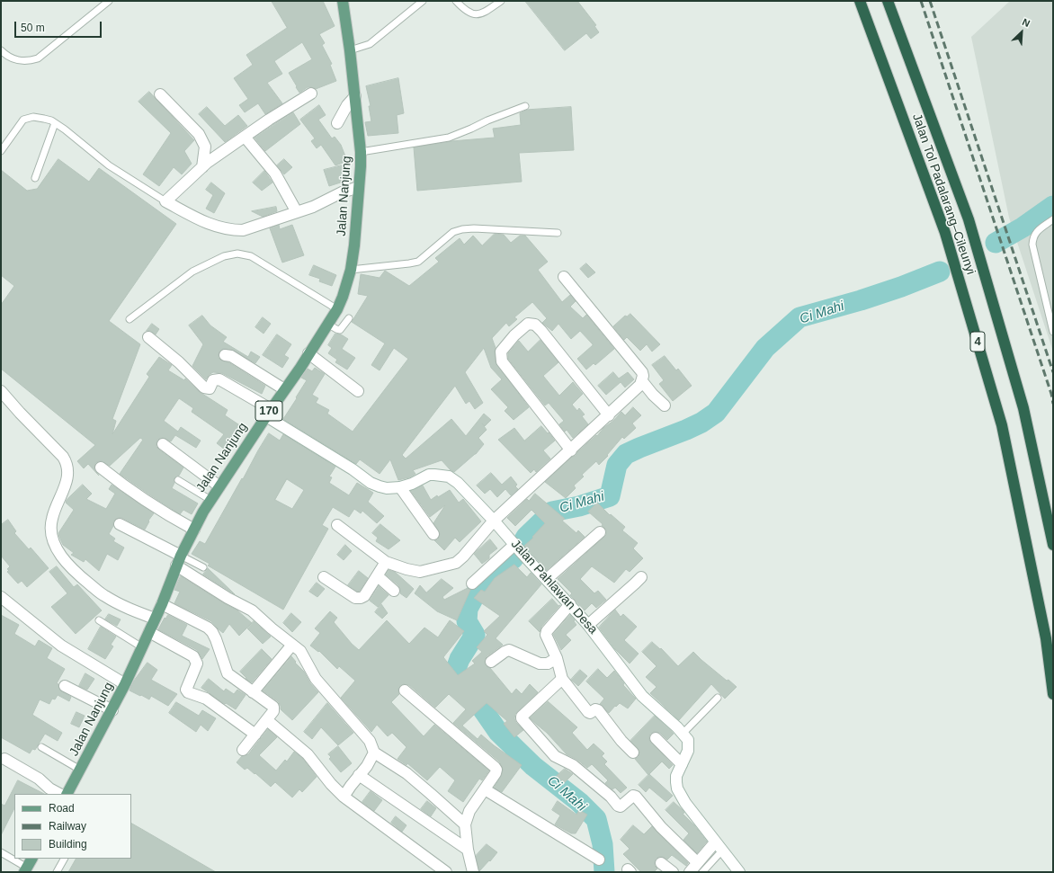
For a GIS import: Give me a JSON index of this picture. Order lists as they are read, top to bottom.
{
  "streets": {
    "highway": ["Jalan Tol Padalarang–Cileunyi", "4"],
    "main road": ["Jalan Nanjung", "170"],
    "street": ["Jalan Pahlawan Desa"]
  },
  "crossings": [
    ["Jalan Nanjung", "Jalan Pahlawan Desa"]
  ],
  "water": ["Ci Mahi"],
  "legend": ["Road", "Railway", "Building"],
  "scale_bar": "50 m",
  "north": "top right"
}
